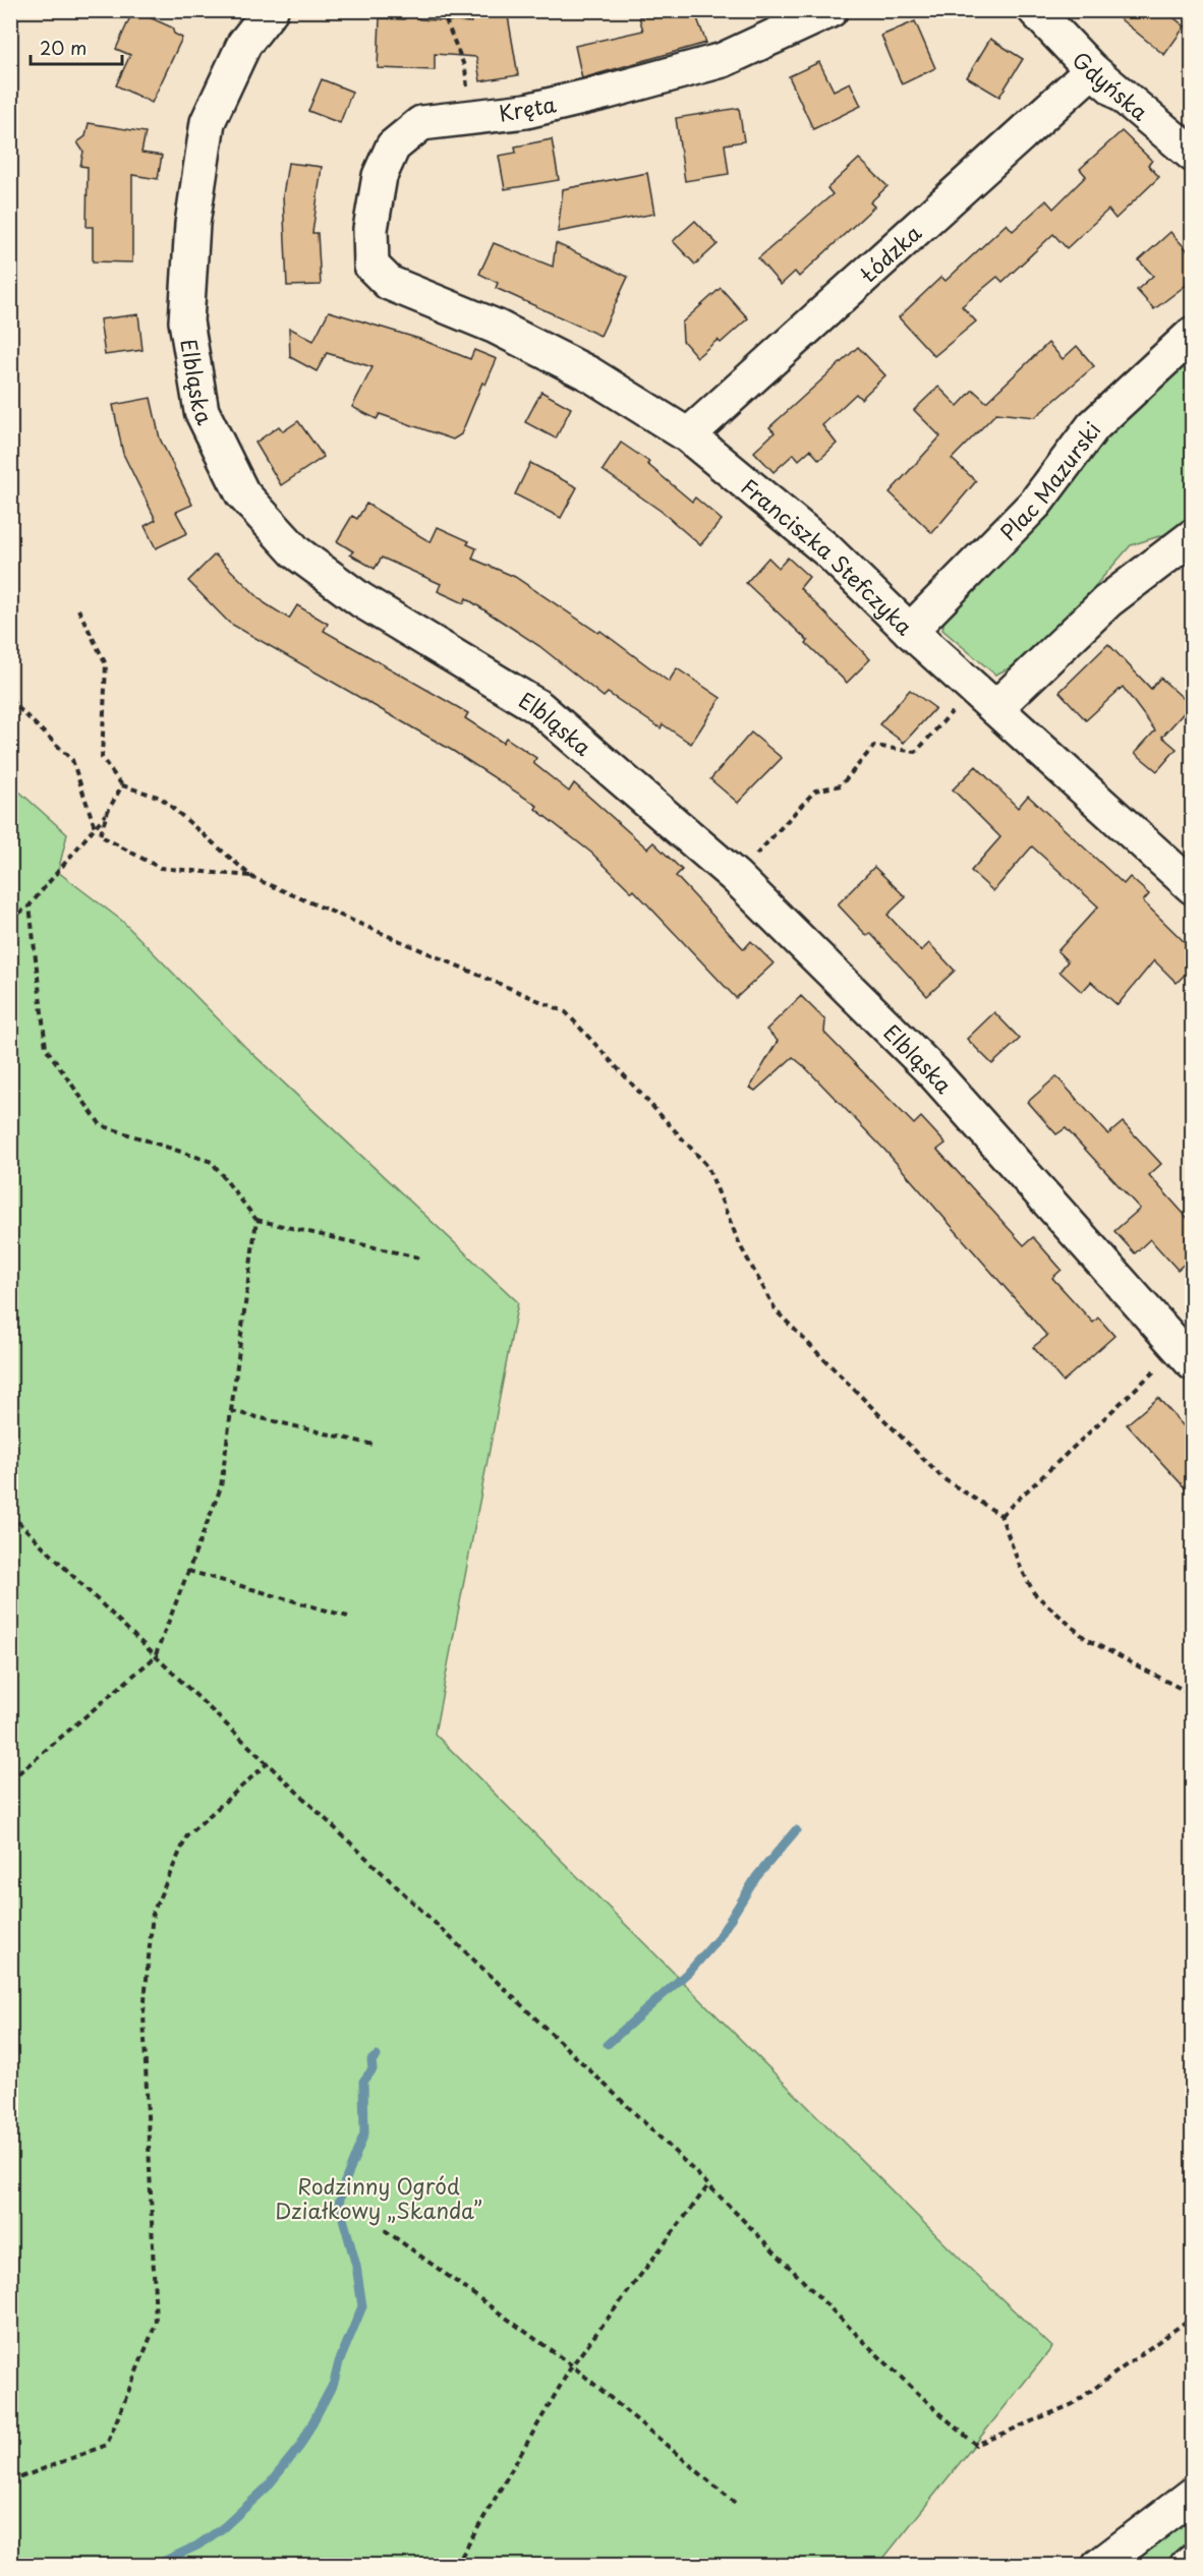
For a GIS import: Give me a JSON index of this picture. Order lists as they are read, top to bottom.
{
  "streets": {
    "street": [
      "Gdyńska",
      "Kręta",
      "Łódzka",
      "Elbląska",
      "Plac Mazurski",
      "Franciszka Stefczyka"
    ]
  },
  "crossings": [
    ["Gdyńska", "Łódzka"],
    ["Kręta", "Franciszka Stefczyka"],
    ["Łódzka", "Franciszka Stefczyka"],
    ["Plac Mazurski", "Franciszka Stefczyka"]
  ],
  "parks": ["Rodzinny Ogród Działkowy „Skanda”"],
  "scale_bar": "20 m"
}
